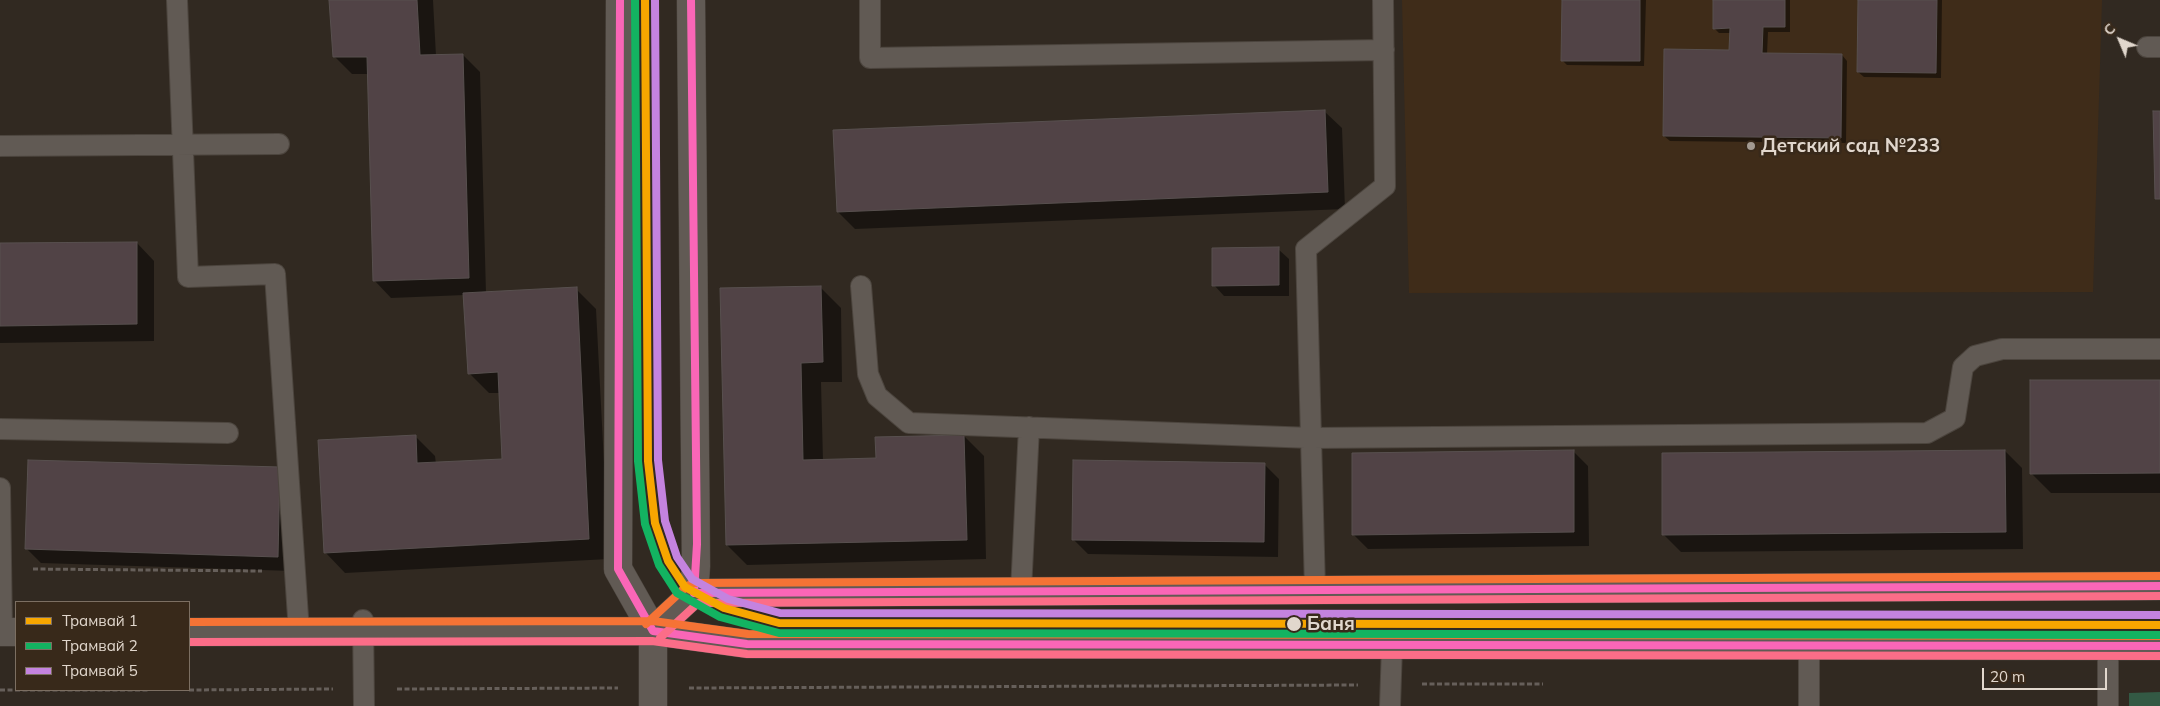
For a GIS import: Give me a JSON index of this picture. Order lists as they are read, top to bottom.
{
  "places": ["Детский сад №233", "Баня"],
  "lines": ["tram line 1", "tram line 2", "tram line 5"],
  "legend": ["Трамвай 1", "Трамвай 2", "Трамвай 5"],
  "scale_bar": "20 m",
  "north": "top left"
}
